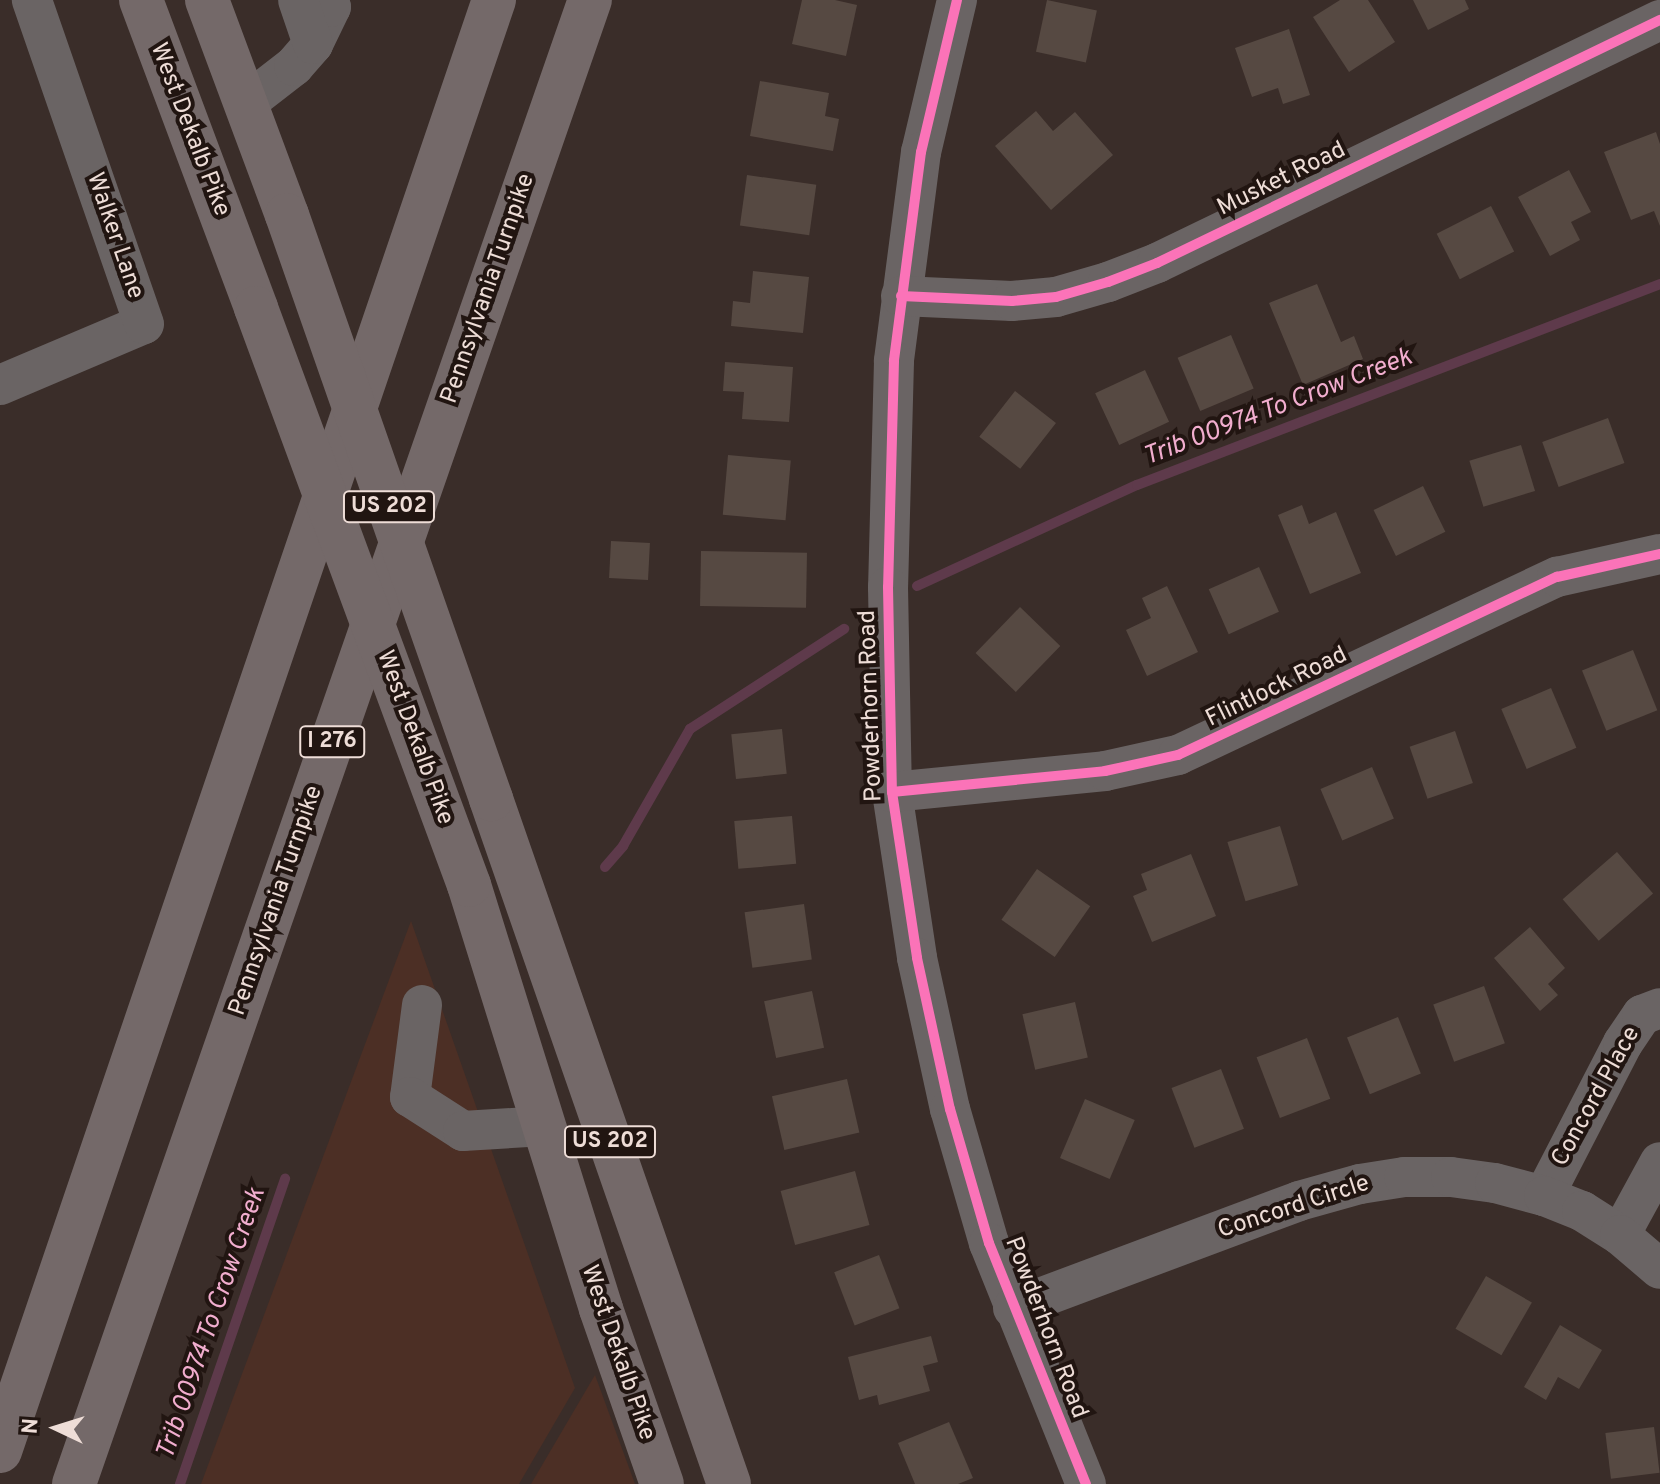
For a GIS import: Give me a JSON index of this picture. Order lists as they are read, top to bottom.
{
  "streets": {
    "highway": [
      "West Dekalb Pike",
      "Pennsylvania Turnpike",
      "US 202",
      "I 276"
    ],
    "street": [
      "Musket Road",
      "Walker Lane",
      "Flintlock Road",
      "Powderhorn Road",
      "Concord Place",
      "Concord Circle"
    ]
  },
  "crossings": [
    ["Musket Road", "Powderhorn Road"],
    ["Flintlock Road", "Powderhorn Road"],
    ["Powderhorn Road", "Concord Circle"],
    ["Concord Place", "Concord Circle"]
  ],
  "water": ["Trib 00974 To Crow Creek"],
  "north": "left"
}
